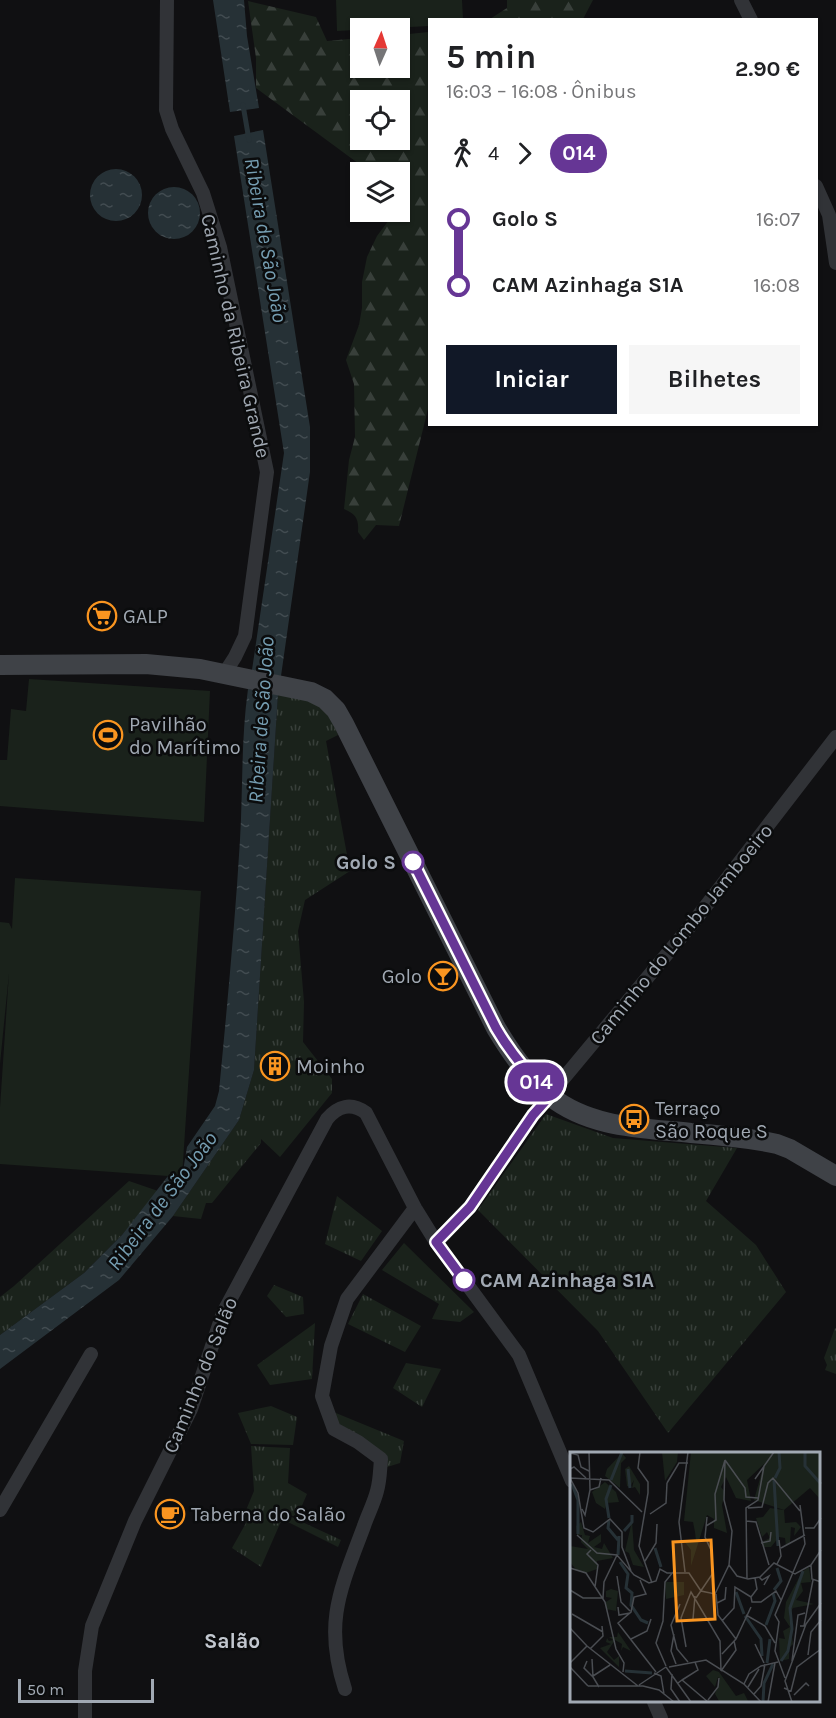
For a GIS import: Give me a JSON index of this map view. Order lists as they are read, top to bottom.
{
  "streets": {
    "street": ["Caminho da Ribeira Grande", "Caminho do Lombo Jamboeiro", "Caminho do Salão"]
  },
  "crossings": [
    ["Caminho do Lombo Jamboeiro", "Caminho do Salão"]
  ],
  "districts": ["Salão"],
  "water": ["Ribeira de São João"],
  "places": {
    "supermarket": ["GALP"],
    "sports": ["Pavilhão do Marítimo"],
    "other": ["Golo S", "CAM Azinhaga S1A"],
    "bar": ["Golo"],
    "building": ["Moinho"],
    "bus stop": ["Terraço São Roque S"],
    "cafe": ["Taberna do Salão"]
  },
  "lines": ["bus line 014"],
  "scale_bar": "50 m",
  "north": "top",
  "page": {
    "on_map": "014",
    "heading": ["5 min", "16:03 – 16:08 · Ônibus", "2.90 €"],
    "legs": ["4", "014"],
    "list": [
      {
        "name": "Golo S",
        "value": "16:07"
      },
      {
        "name": "CAM Azinhaga S1A",
        "value": "16:08"
      }
    ],
    "buttons": ["Iniciar", "Bilhetes"],
    "scale": "50 m"
  }
}
